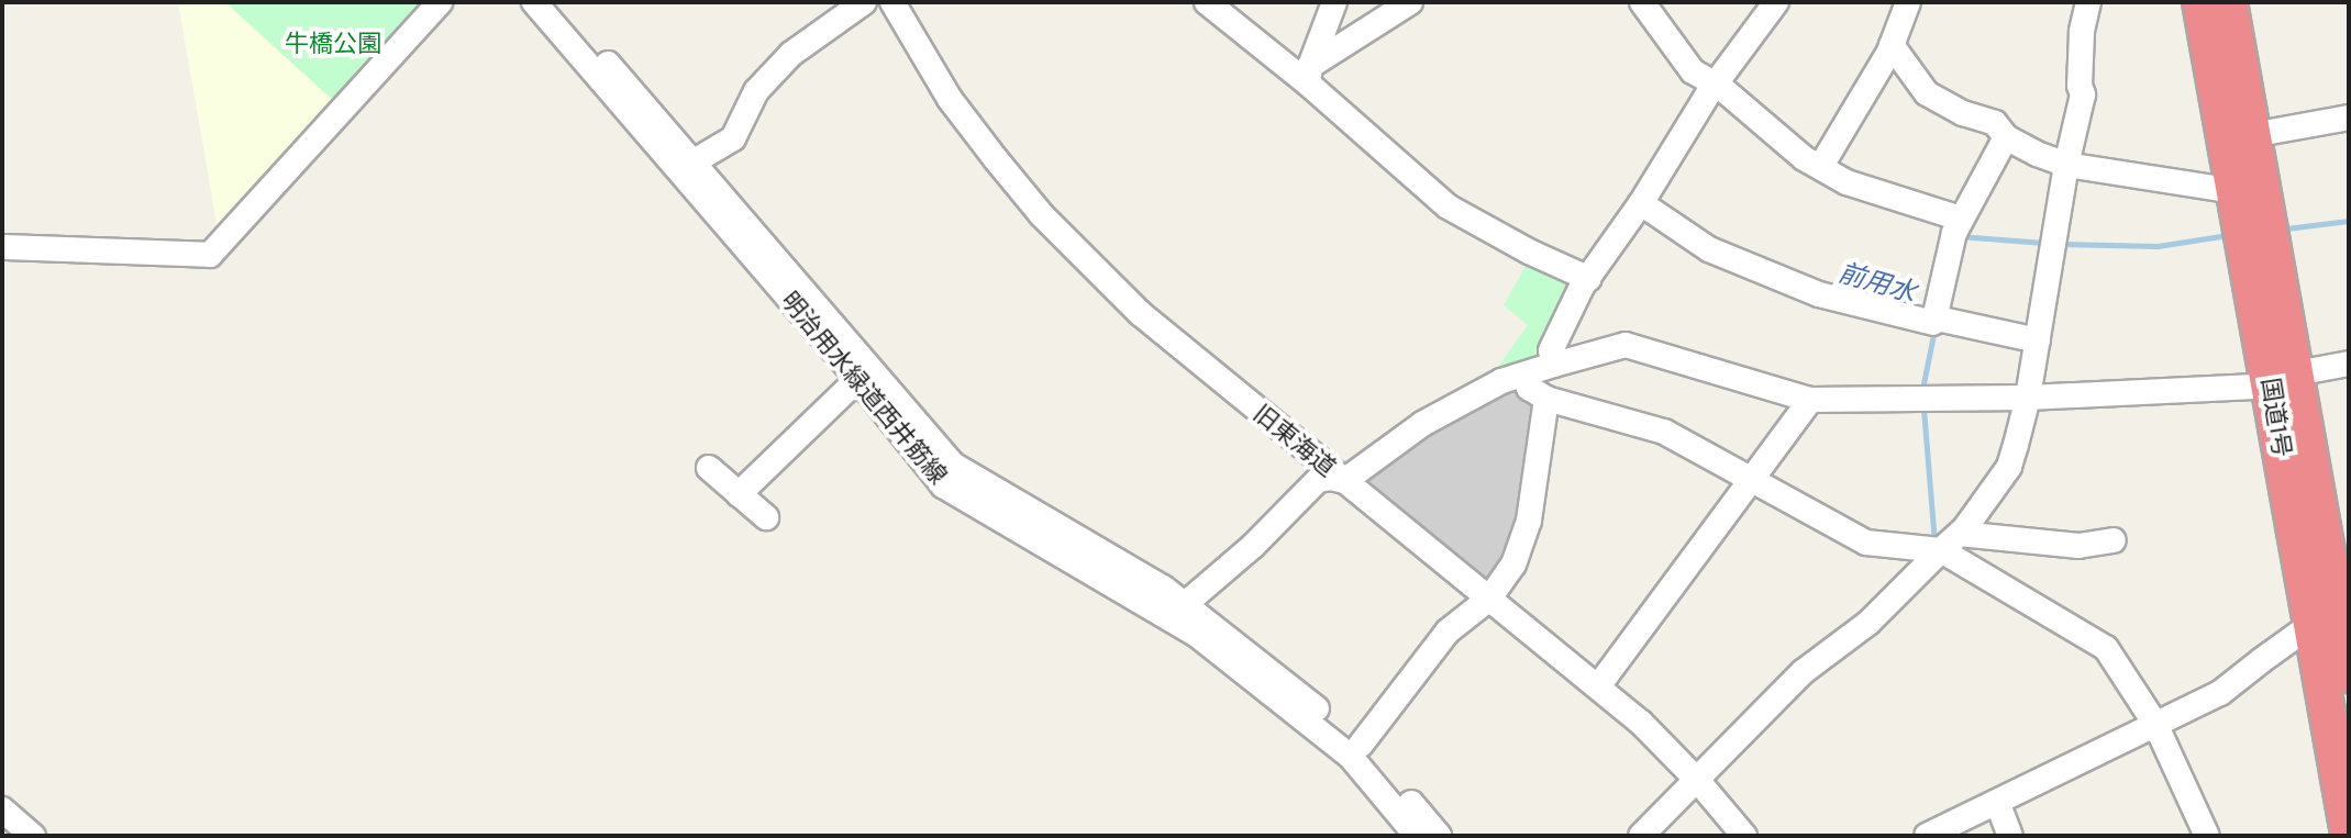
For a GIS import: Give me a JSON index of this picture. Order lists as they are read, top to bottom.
{
  "streets": {
    "highway": ["国道1号"],
    "street": ["明治用水緑道西井筋線", "旧東海道"]
  },
  "water": ["前用水"],
  "parks": ["牛橋公園"]
}
